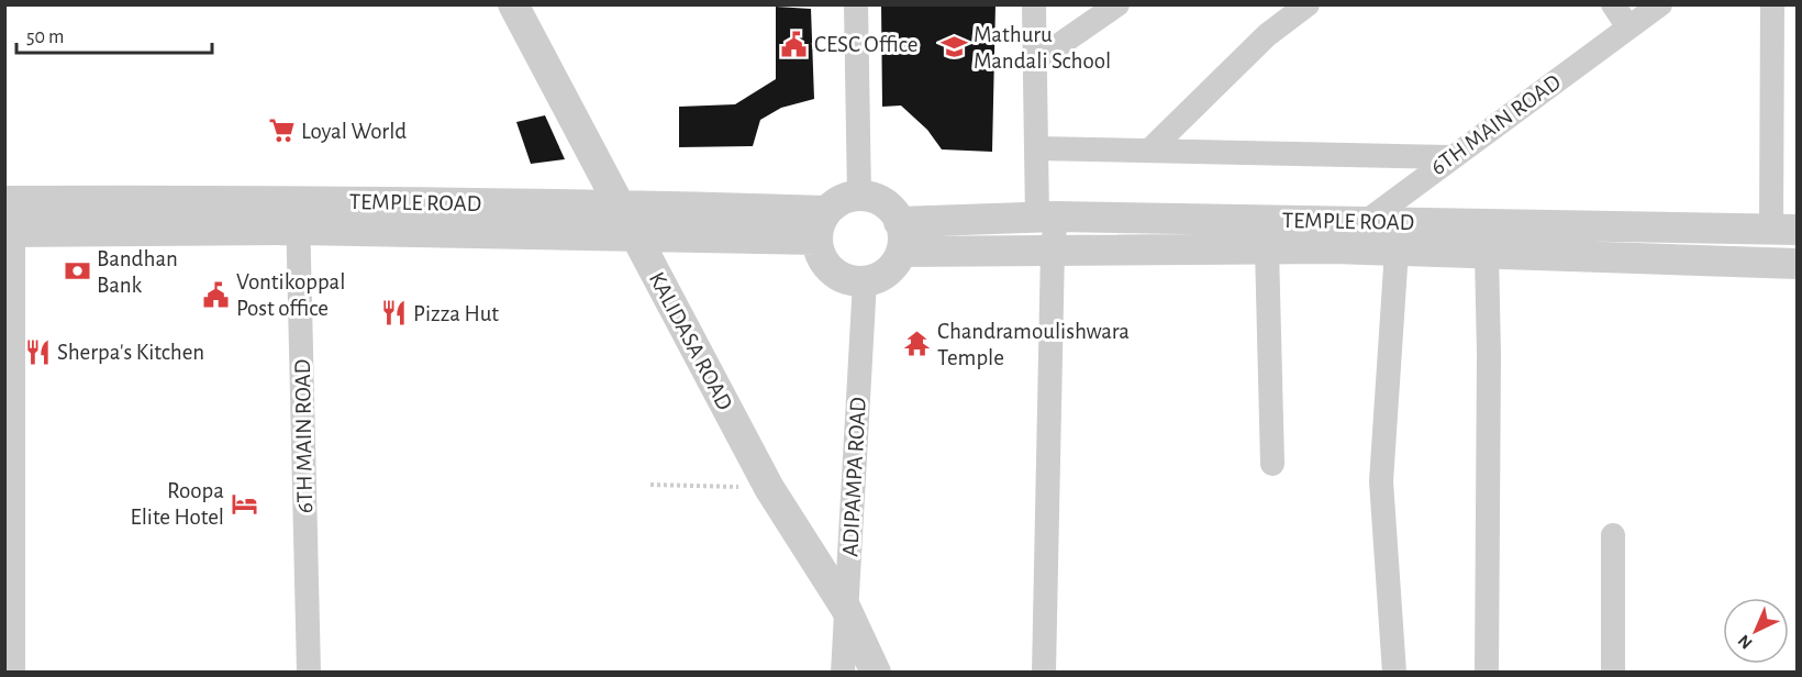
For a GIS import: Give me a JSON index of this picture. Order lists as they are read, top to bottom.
{
  "streets": {
    "street": [
      "6TH MAIN ROAD",
      "TEMPLE ROAD",
      "KALIDASA ROAD",
      "ADIPAMPA ROAD"
    ]
  },
  "crossings": [
    ["6TH MAIN ROAD", "TEMPLE ROAD"],
    ["TEMPLE ROAD", "KALIDASA ROAD"],
    ["TEMPLE ROAD", "ADIPAMPA ROAD"],
    ["KALIDASA ROAD", "ADIPAMPA ROAD"]
  ],
  "places": {
    "public building": ["CESC Office", "Vontikoppal Post office"],
    "school or university": ["Mathuru Mandali School"],
    "supermarket": ["Loyal World"],
    "bank": ["Bandhan Bank"],
    "restaurant": ["Pizza Hut", "Sherpa's Kitchen"],
    "temple": ["Chandramoulishwara Temple"],
    "hotel": ["Roopa Elite Hotel"]
  },
  "scale_bar": "50 m",
  "north": "bottom left"
}
